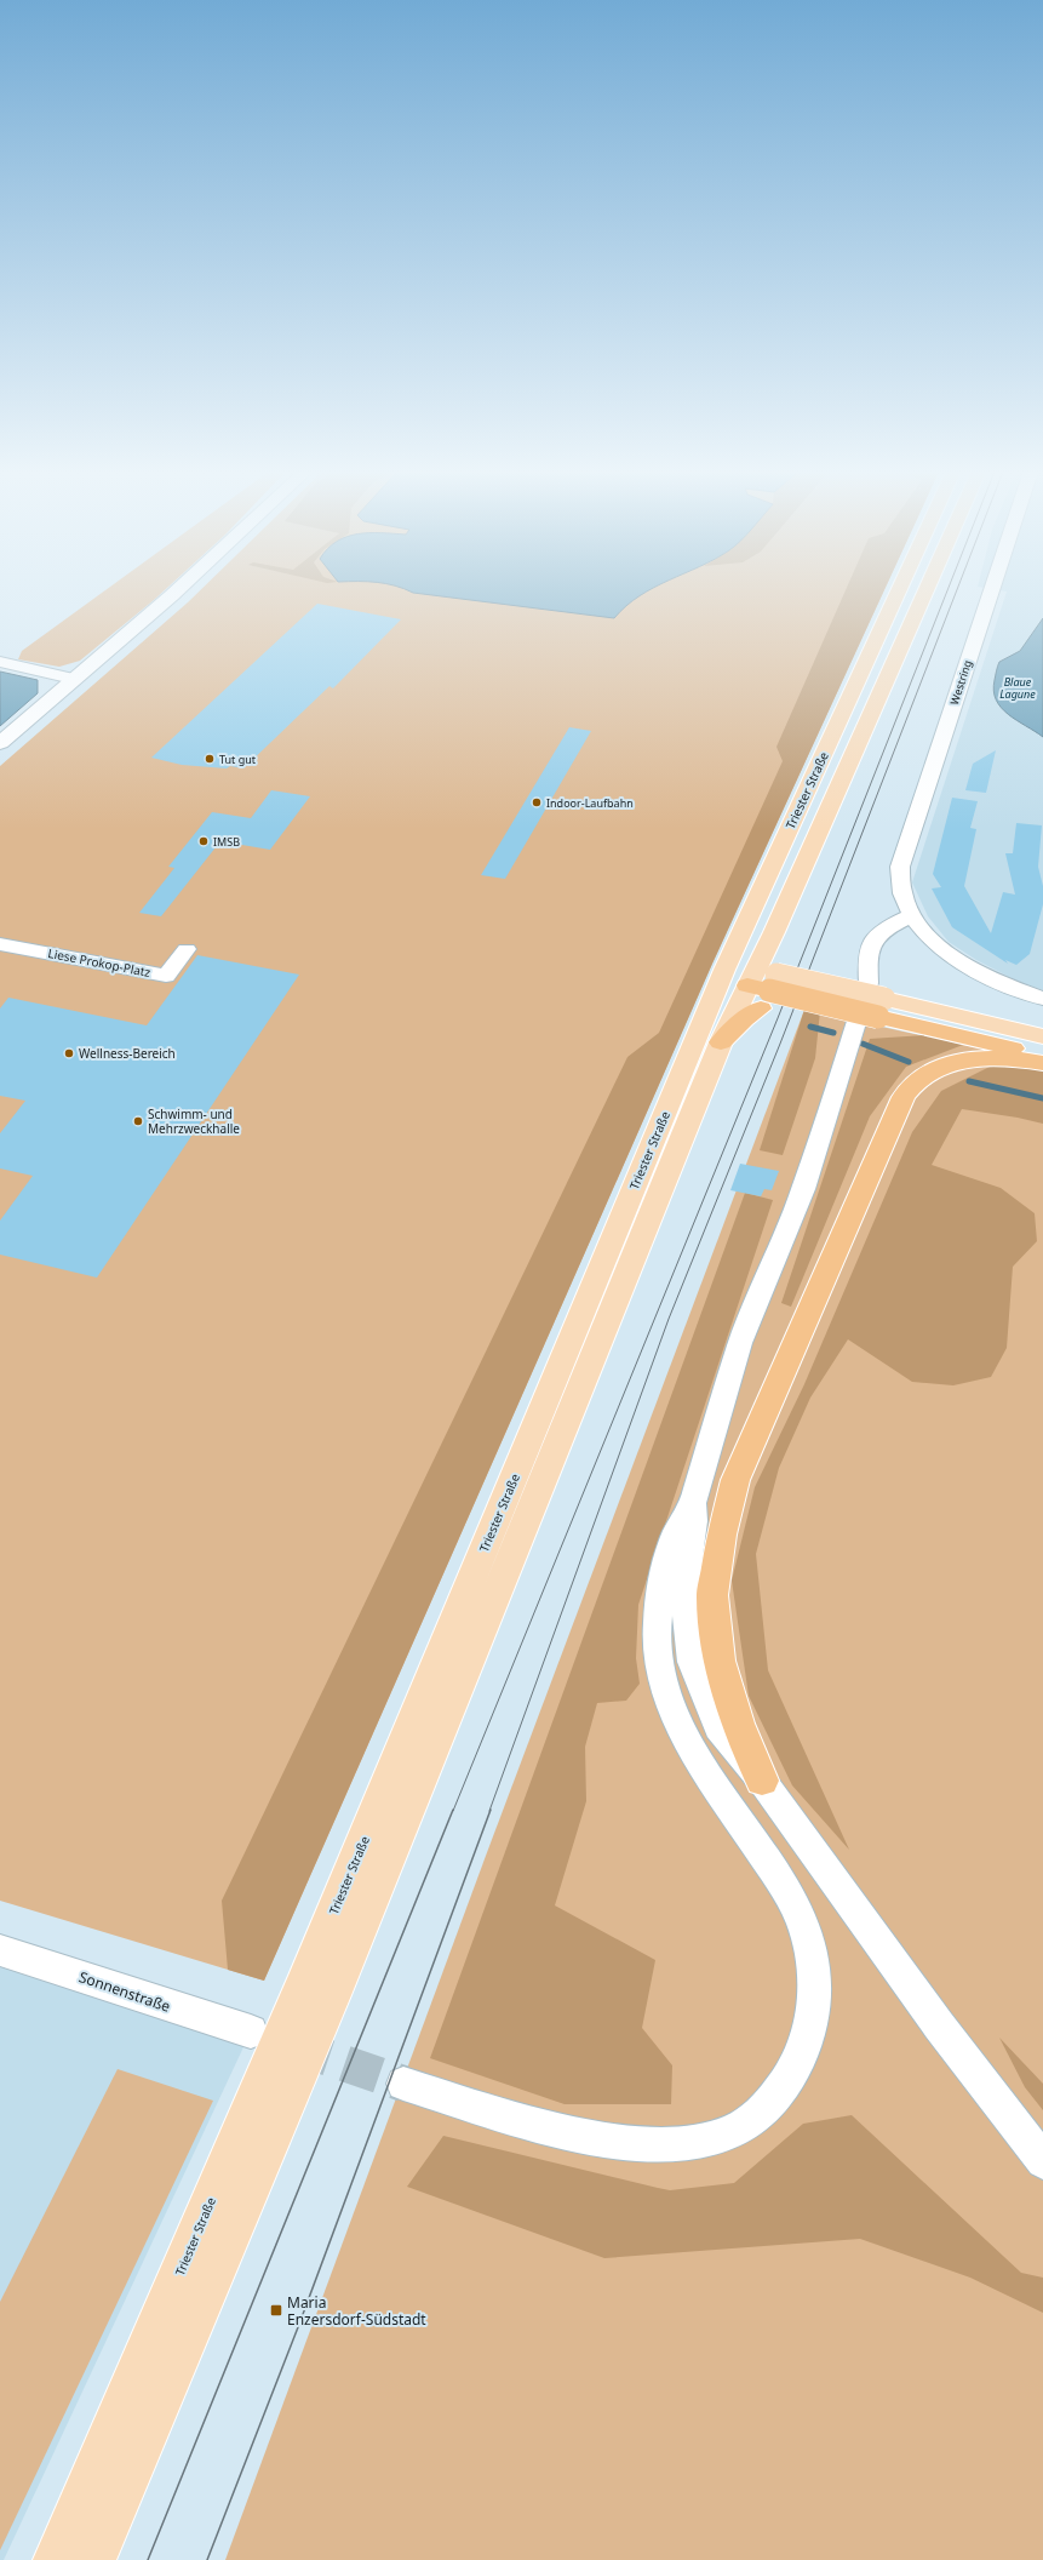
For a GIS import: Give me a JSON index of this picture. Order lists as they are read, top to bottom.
{
  "streets": {
    "main road": ["Triester Straße"],
    "street": ["Westring", "Liese Prokop-Platz", "Sonnenstraße"]
  },
  "water": ["Blaue Lagune"],
  "places": {
    "other": [
      "Tut gut",
      "Indoor-Laufbahn",
      "IMSB",
      "Wellness-Bereich",
      "Schwimm- und Mehrzweckhalle"
    ],
    "transit": ["Maria Enzersdorf-Südstadt"]
  }
}
